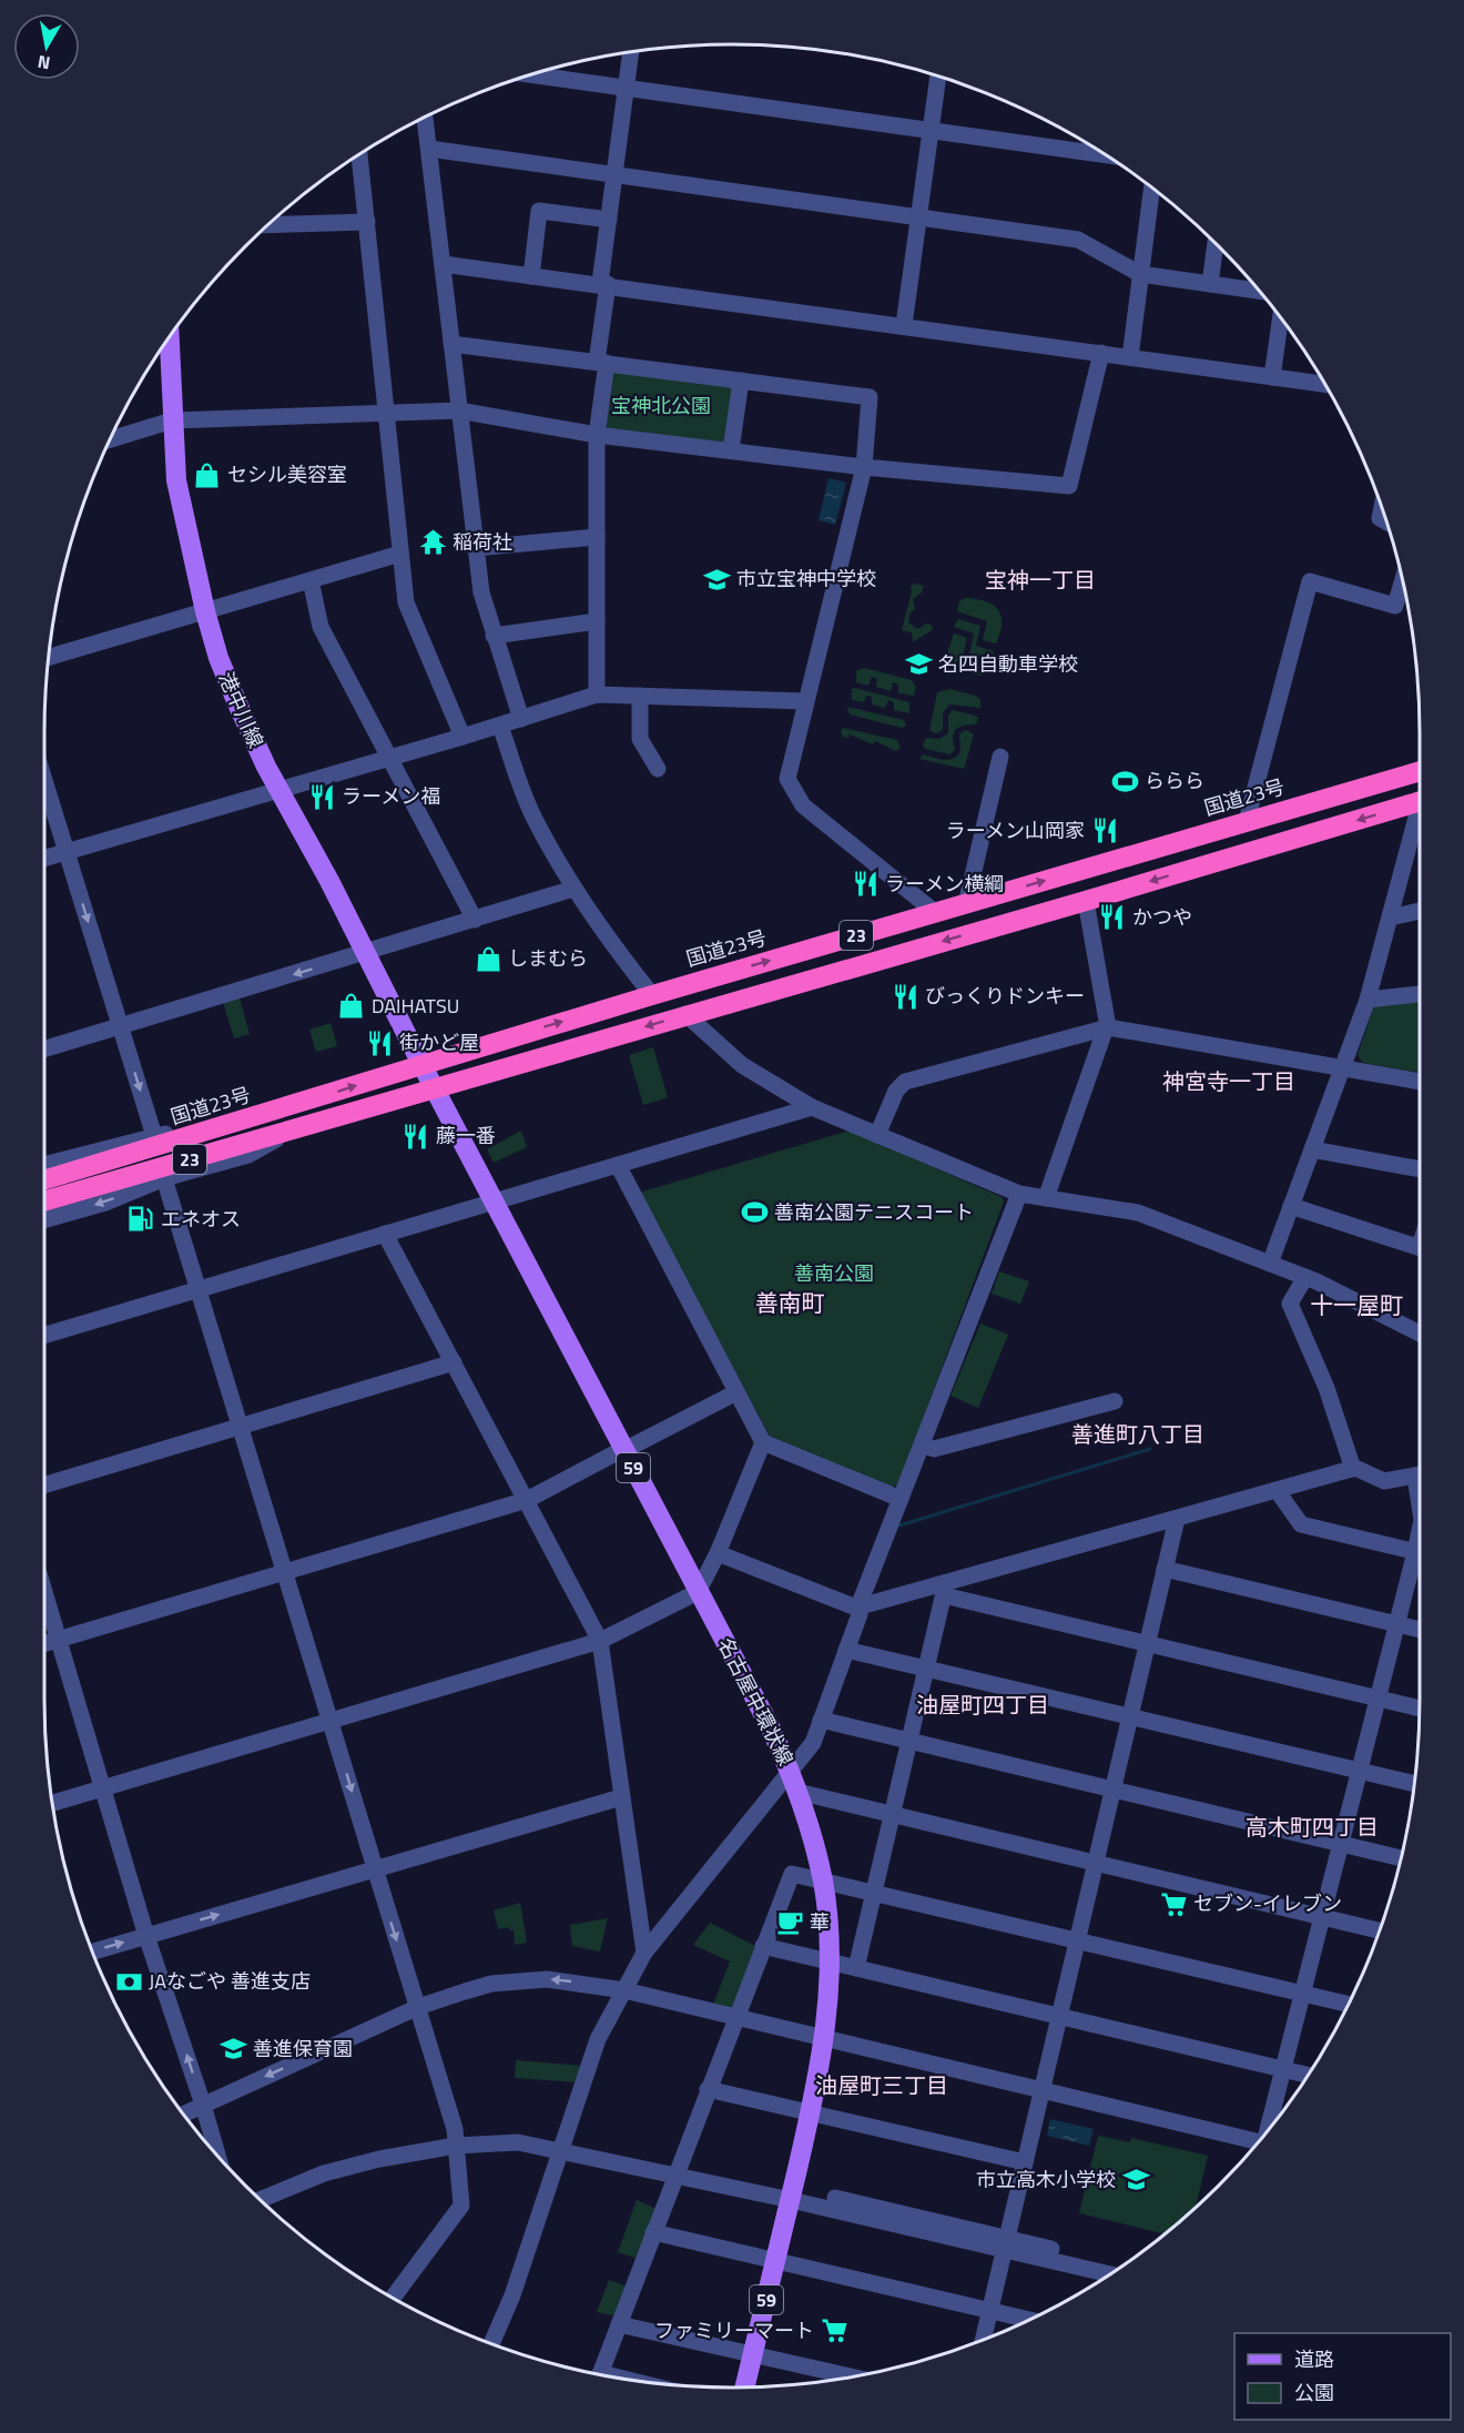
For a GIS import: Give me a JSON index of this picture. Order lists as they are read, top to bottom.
{
  "streets": {
    "highway": ["国道23号", "23"],
    "main road": ["港中川線", "59", "名古屋中環状線"]
  },
  "crossings": [
    ["港中川線", "国道23号"],
    ["港中川線", "名古屋中環状線"],
    ["国道23号", "名古屋中環状線"]
  ],
  "districts": [
    "宝神一丁目",
    "神宮寺一丁目",
    "善南町",
    "十一屋町",
    "善進町八丁目",
    "油屋町四丁目",
    "高木町四丁目",
    "油屋町三丁目"
  ],
  "parks": ["宝神北公園", "善南公園"],
  "places": {
    "shop": ["セシル美容室", "しまむら", "DAIHATSU"],
    "temple": ["稲荷社"],
    "school or university": [
      "市立宝神中学校",
      "名四自動車学校",
      "善進保育園",
      "市立高木小学校"
    ],
    "sports": ["ららら", "善南公園テニスコート"],
    "restaurant": [
      "ラーメン福",
      "ラーメン山岡家",
      "ラーメン横綱",
      "かつや",
      "びっくりドンキー",
      "街かど屋",
      "藤一番"
    ],
    "fuel station": ["エネオス"],
    "supermarket": ["セブン-イレブン", "ファミリーマート"],
    "cafe": ["華"],
    "bank": ["JAなごや 善進支店"]
  },
  "legend": ["道路", "公園"],
  "north": "bottom"
}
